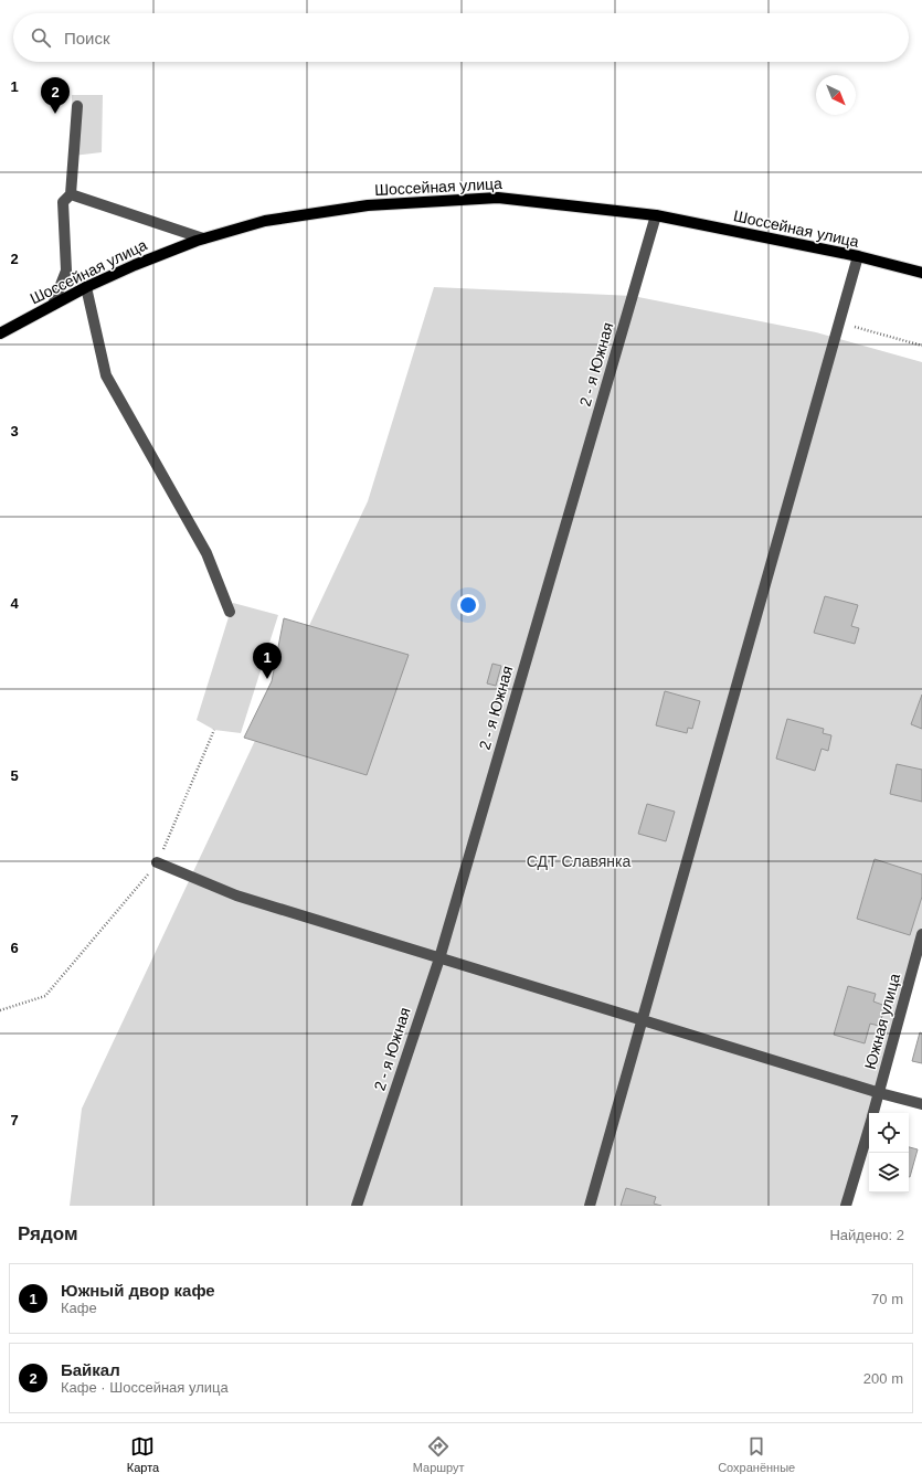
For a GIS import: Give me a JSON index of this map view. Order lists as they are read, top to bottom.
{
  "streets": {
    "main road": ["Шоссейная улица"],
    "street": ["2 - я Южная", "Южная улица"]
  },
  "crossings": [
    ["Шоссейная улица", "2 - я Южная"]
  ],
  "parks": ["СДТ Славянка"],
  "north": "bottom right",
  "page": {
    "search": "Поиск",
    "pins": ["2", "1"],
    "heading": ["Рядом", "Найдено: 2"],
    "list": [
      {
        "mark": "1",
        "name": "Южный двор кафе",
        "note": "Кафе",
        "value": "70 m"
      },
      {
        "mark": "2",
        "name": "Байкал",
        "note": "Кафе · Шоссейная улица",
        "value": "200 m"
      }
    ],
    "nav": ["Карта", "Маршрут", "Сохранённые"]
  },
  "grid": {
    "rows": [
      "1",
      "2",
      "3",
      "4",
      "5",
      "6",
      "7"
    ]
  }
}
